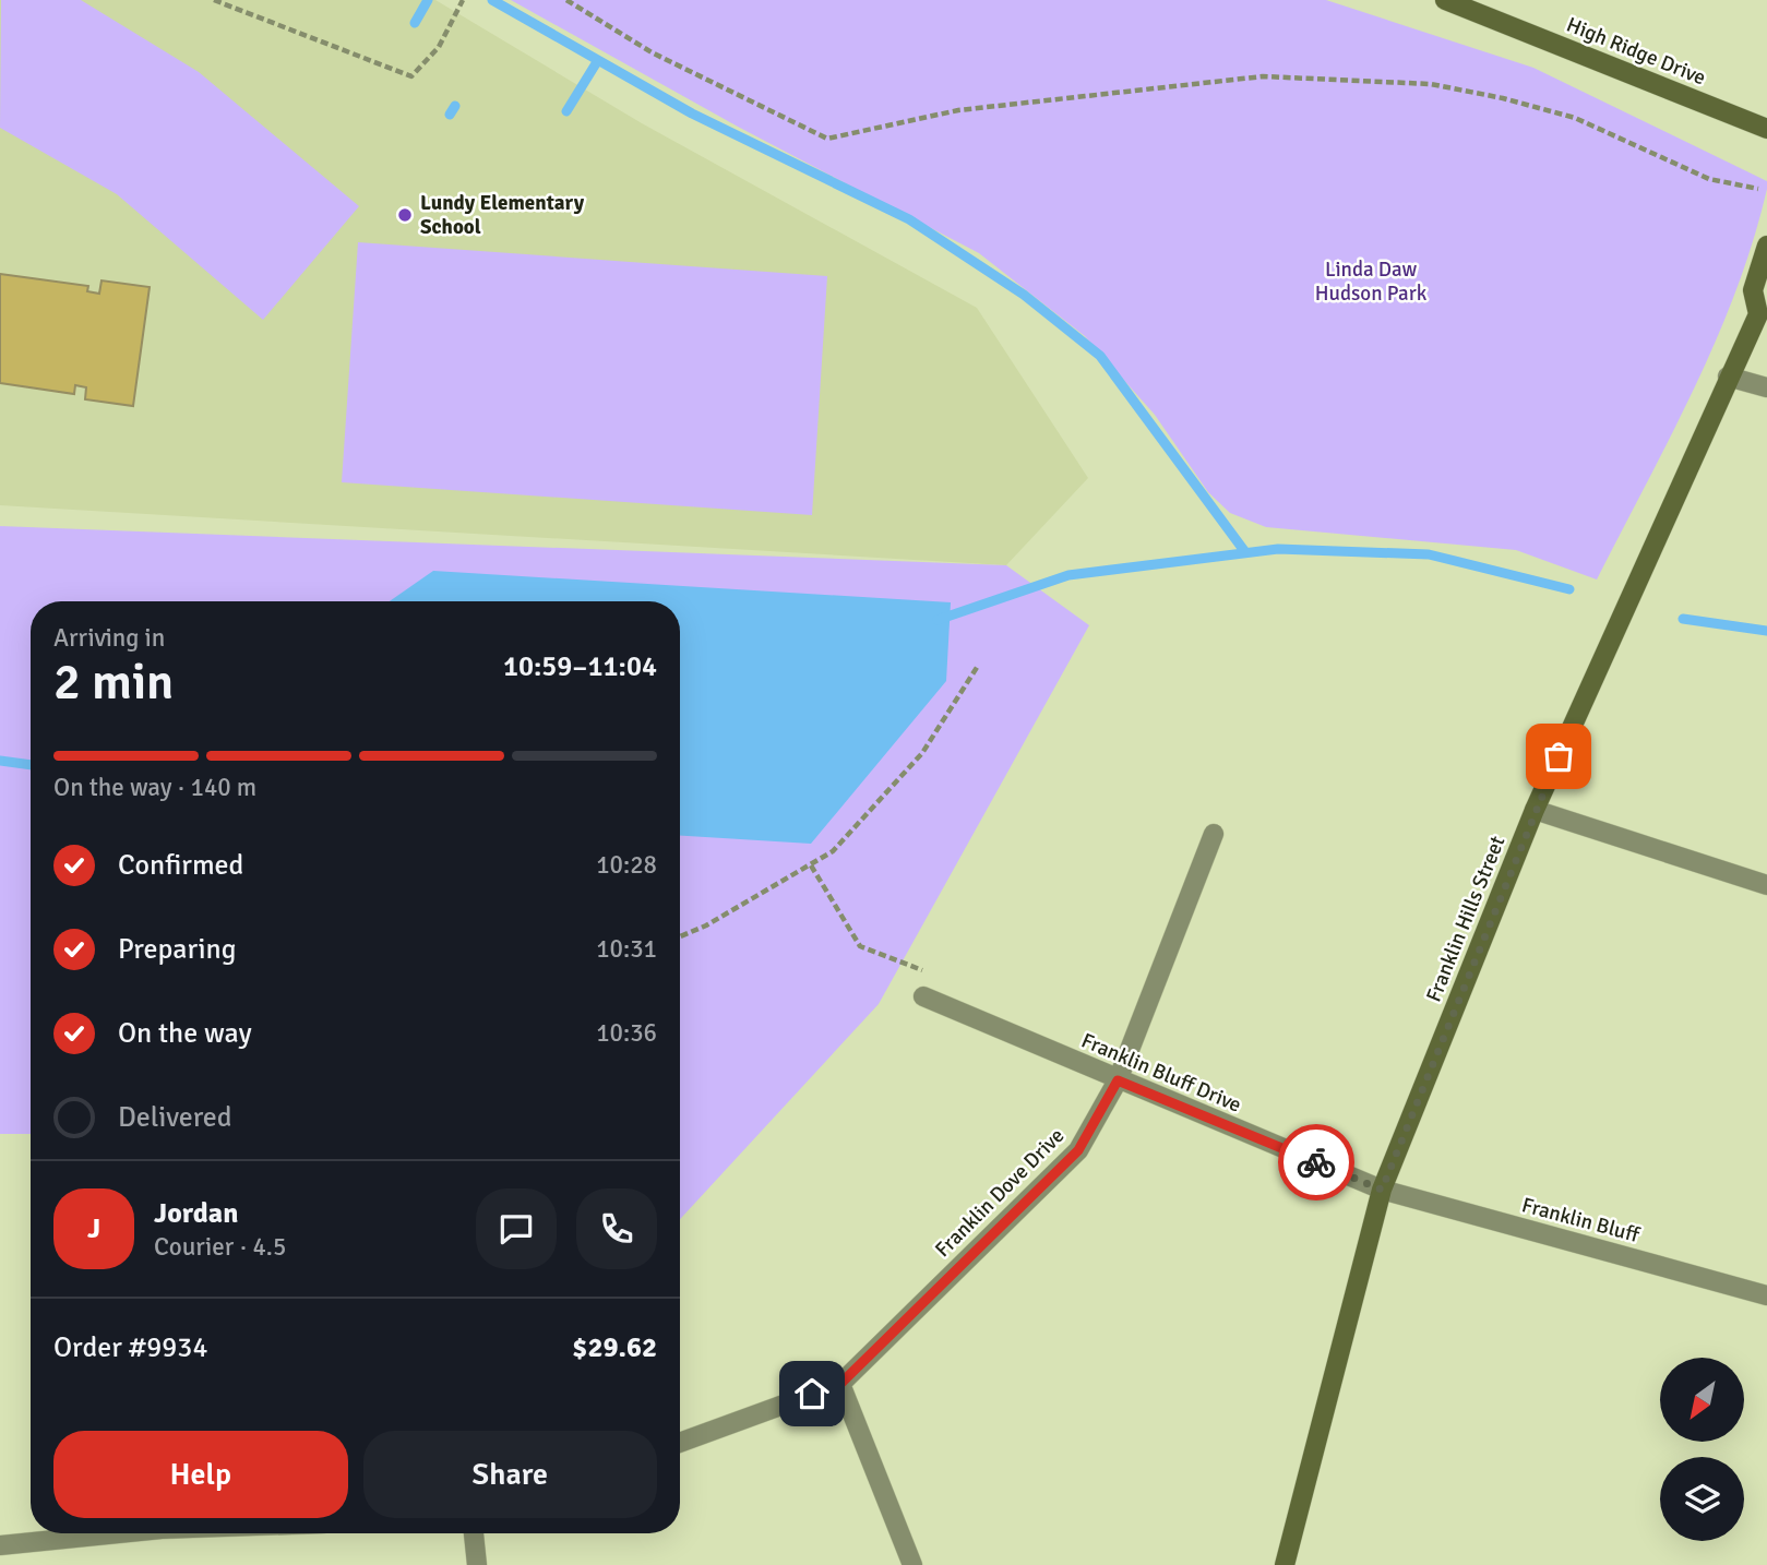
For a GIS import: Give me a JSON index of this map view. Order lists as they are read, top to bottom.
{
  "streets": {
    "street": [
      "High Ridge Drive",
      "Franklin Hills Street",
      "Franklin Bluff Drive",
      "Franklin Dove Drive",
      "Franklin Bluff"
    ]
  },
  "crossings": [
    ["Franklin Hills Street", "Franklin Bluff Drive"],
    ["Franklin Hills Street", "Franklin Bluff"],
    ["Franklin Bluff Drive", "Franklin Dove Drive"],
    ["Franklin Bluff Drive", "Franklin Bluff"]
  ],
  "parks": ["Linda Daw Hudson Park"],
  "places": ["Lundy Elementary School"],
  "north": "bottom left",
  "page": {
    "heading": ["2 min", "Arriving in", "10:59–11:04"],
    "panel": [
      "Jordan",
      "Courier · 4.5",
      "Order #9934",
      "$29.62"
    ],
    "bar": "On the way · 140 m",
    "list": [
      ["Confirmed", "10:28"],
      ["Preparing", "10:31"],
      ["On the way", "10:36"],
      "Delivered"
    ],
    "round": "J",
    "buttons": ["Help", "Share"]
  }
}
